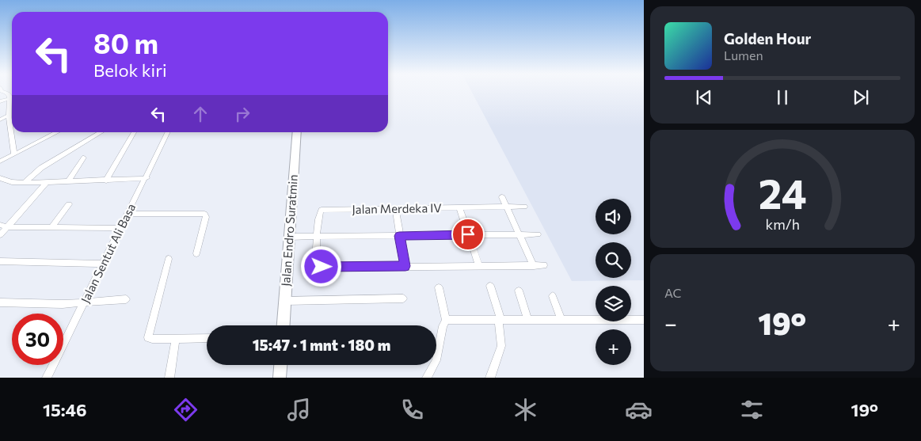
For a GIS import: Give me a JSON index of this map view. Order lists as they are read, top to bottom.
{
  "streets": {
    "main road": ["Jalan Endro Suratmin"],
    "street": ["Jalan Merdeka IV", "Jalan Sentut Ali Basa"]
  },
  "page": {
    "turn": ["80 m", "Belok kiri"],
    "song": ["Golden Hour", "Lumen"],
    "map_buttons": "+",
    "tile": "AC",
    "heat": ["−", "19°", "+"],
    "limit": "30",
    "trip": "15:47 · 1 mnt · 180 m",
    "tabs": ["15:46", "19°"],
    "gauge": ["24", "km/h"]
  }
}
